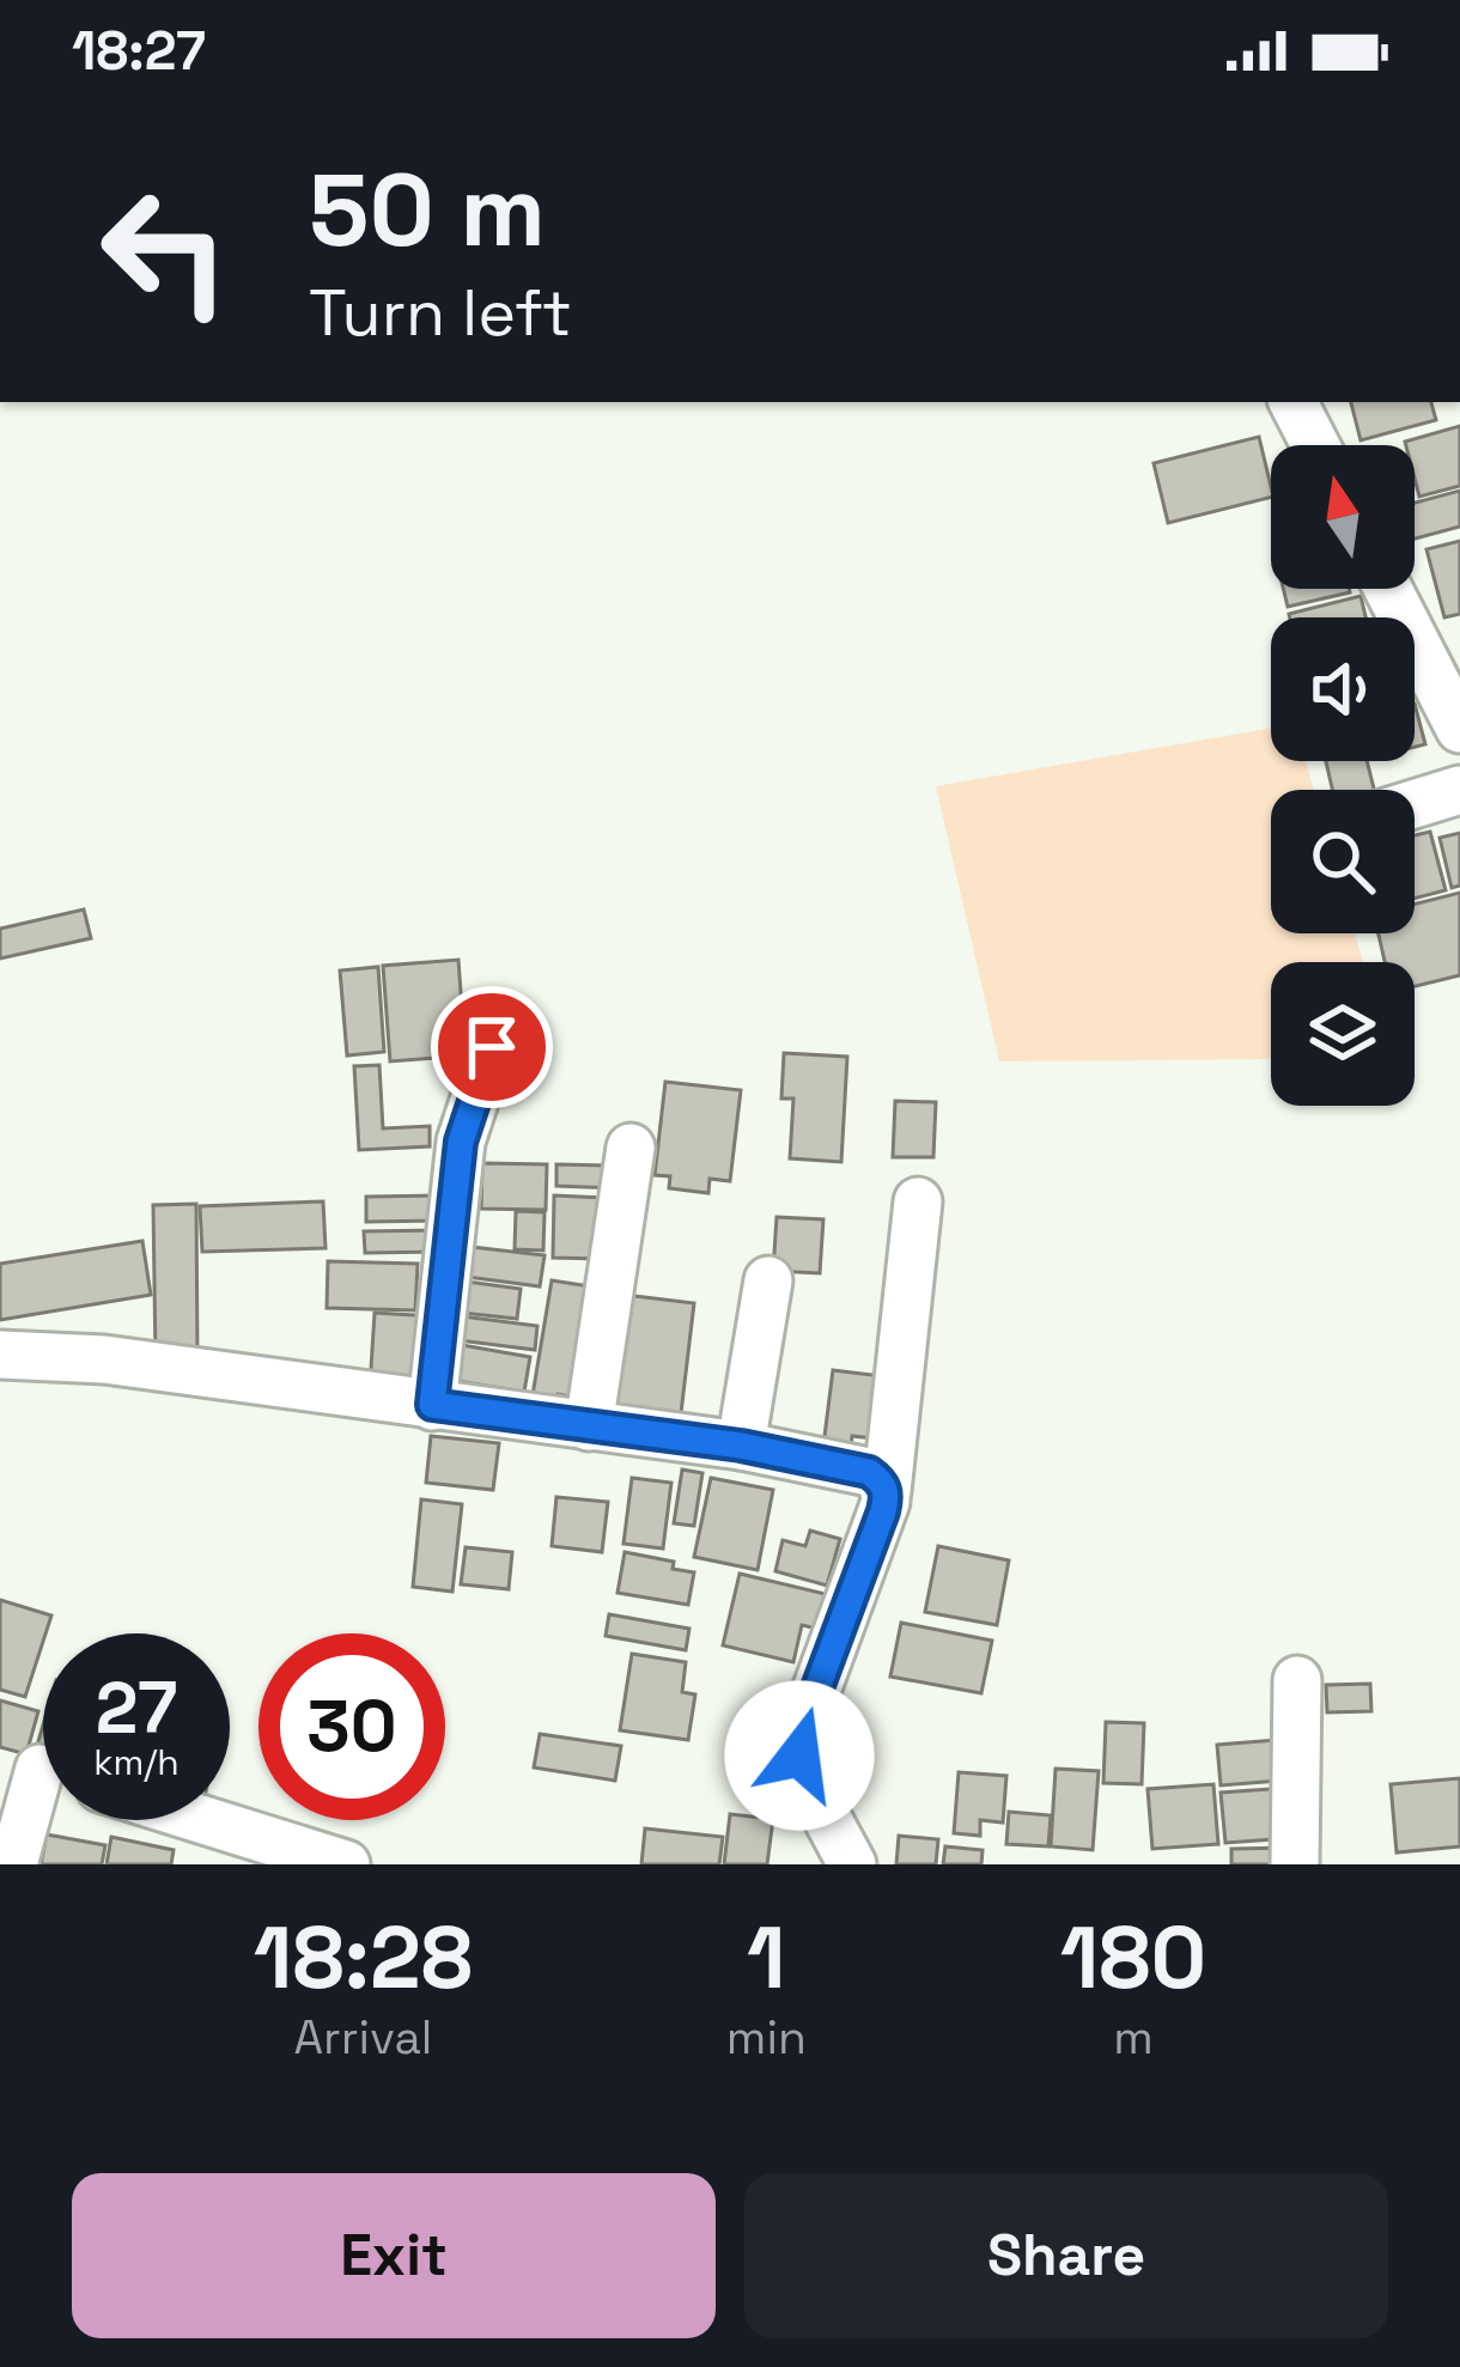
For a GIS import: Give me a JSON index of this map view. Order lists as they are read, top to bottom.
{
  "north": "top",
  "page": {
    "status": "18:27",
    "turn": ["50 m", "Turn left"],
    "speed": "27 km/h",
    "limit": "30",
    "eta": [
      "18:28",
      "Arrival",
      "1",
      "min",
      "180",
      "m"
    ],
    "buttons": ["Exit", "Share"]
  }
}
